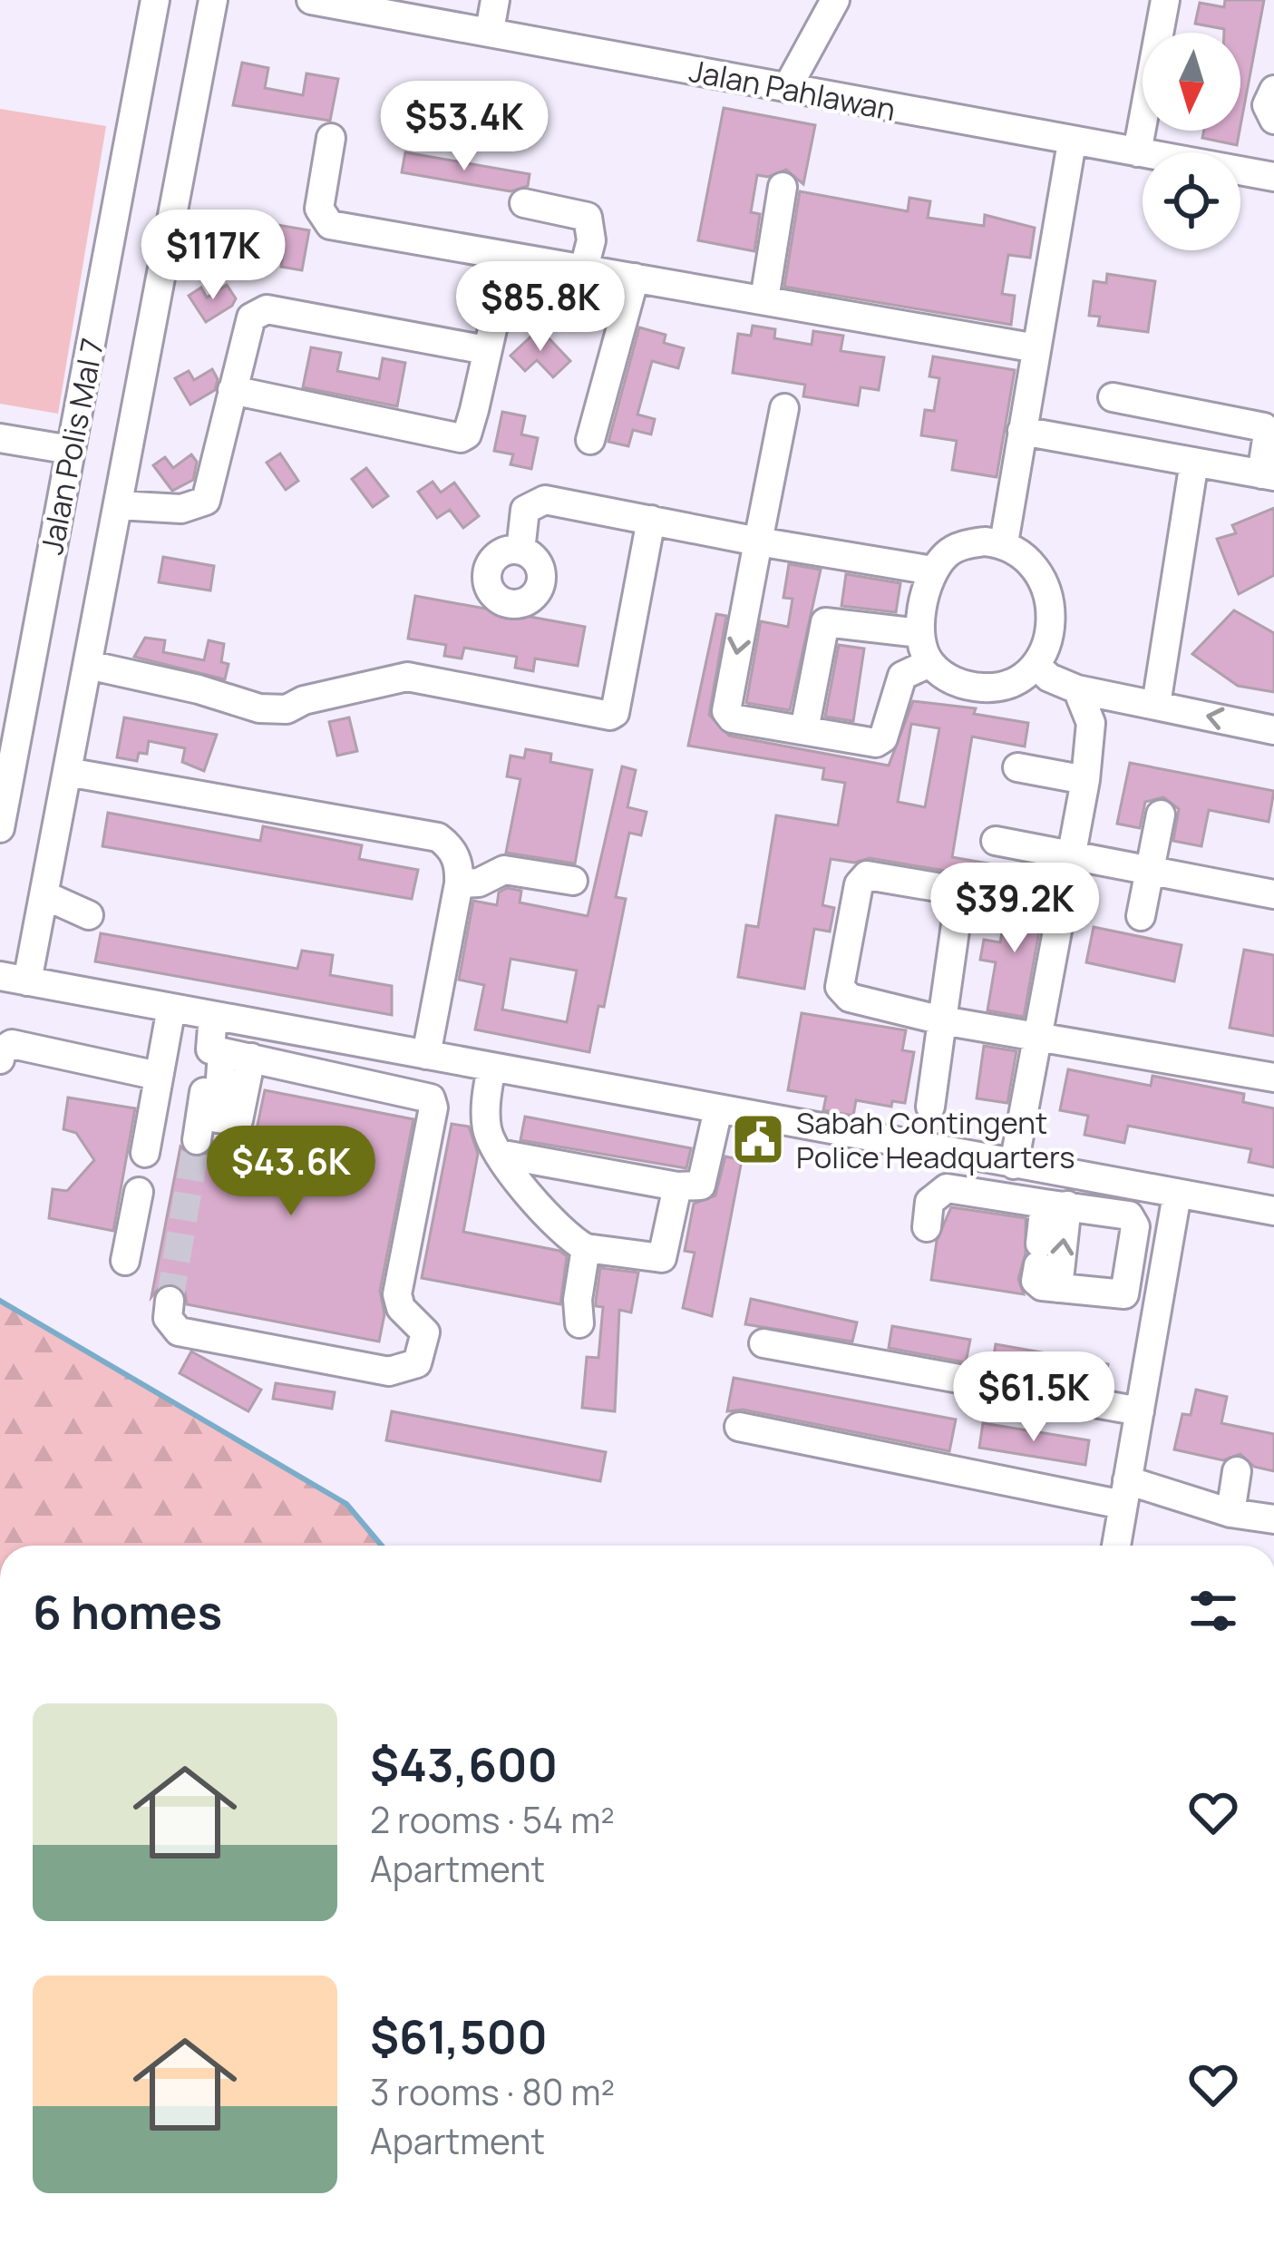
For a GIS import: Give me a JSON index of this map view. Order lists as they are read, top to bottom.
{
  "streets": {
    "street": ["Jalan Pahlawan", "Jalan Polis Mal 7"]
  },
  "places": {
    "public building": ["Sabah Contingent Police Headquarters"]
  },
  "north": "bottom",
  "page": {
    "price": [
      "$53.4K",
      "$117K",
      "$85.8K",
      "$39.2K",
      "$43.6K",
      "$61.5K"
    ],
    "heading": "6 homes",
    "list": [
      {
        "name": "$43,600",
        "note": "2 rooms · 54 m² · Apartment"
      },
      {
        "name": "$61,500",
        "note": "3 rooms · 80 m² · Apartment"
      }
    ]
  }
}
